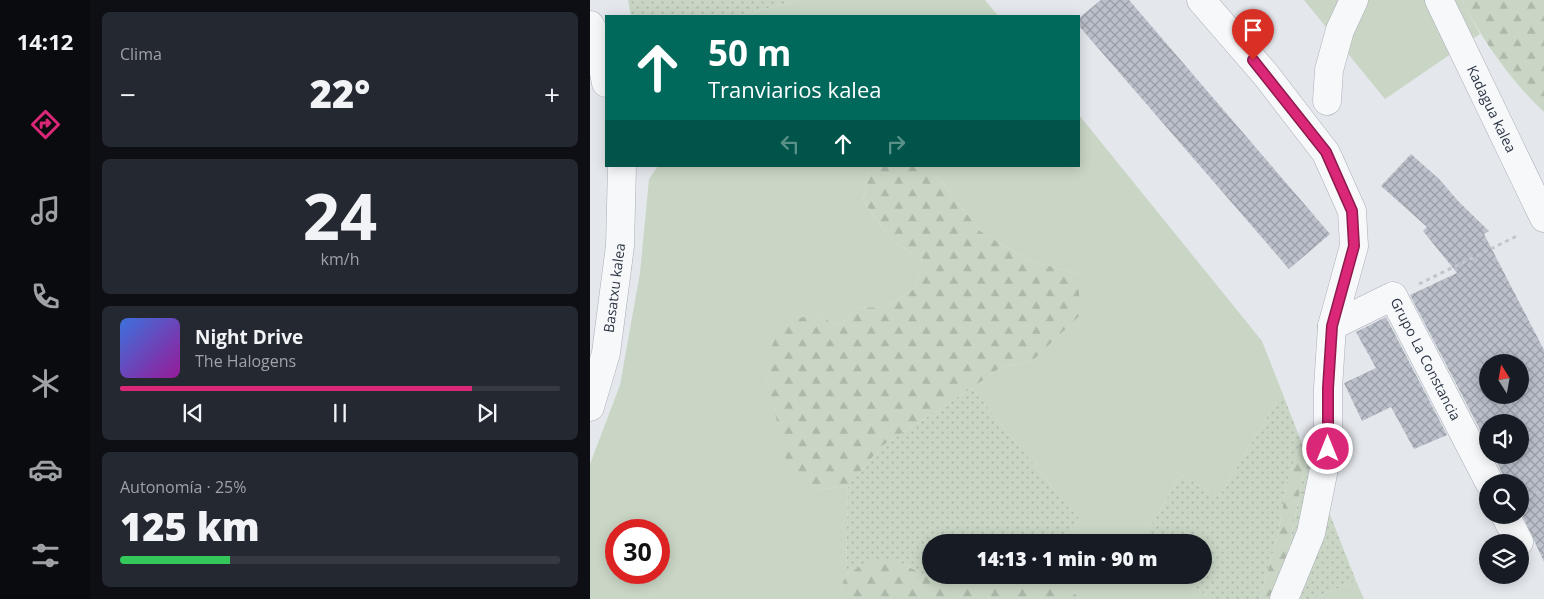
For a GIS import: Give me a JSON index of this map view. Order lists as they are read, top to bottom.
{
  "streets": {
    "street": ["Kadagua kalea", "Basatxu kalea", "Grupo La Constancia"]
  },
  "north": "top",
  "page": {
    "tabs": "14:12",
    "tile": [
      "Clima",
      ["24", "km/h"],
      ["Autonomía · 25%", "125 km"]
    ],
    "turn": ["50 m", "Tranviarios kalea"],
    "heat": ["−", "22°", "+"],
    "song": ["Night Drive", "The Halogens"],
    "limit": "30",
    "trip": "14:13 · 1 min · 90 m"
  }
}
